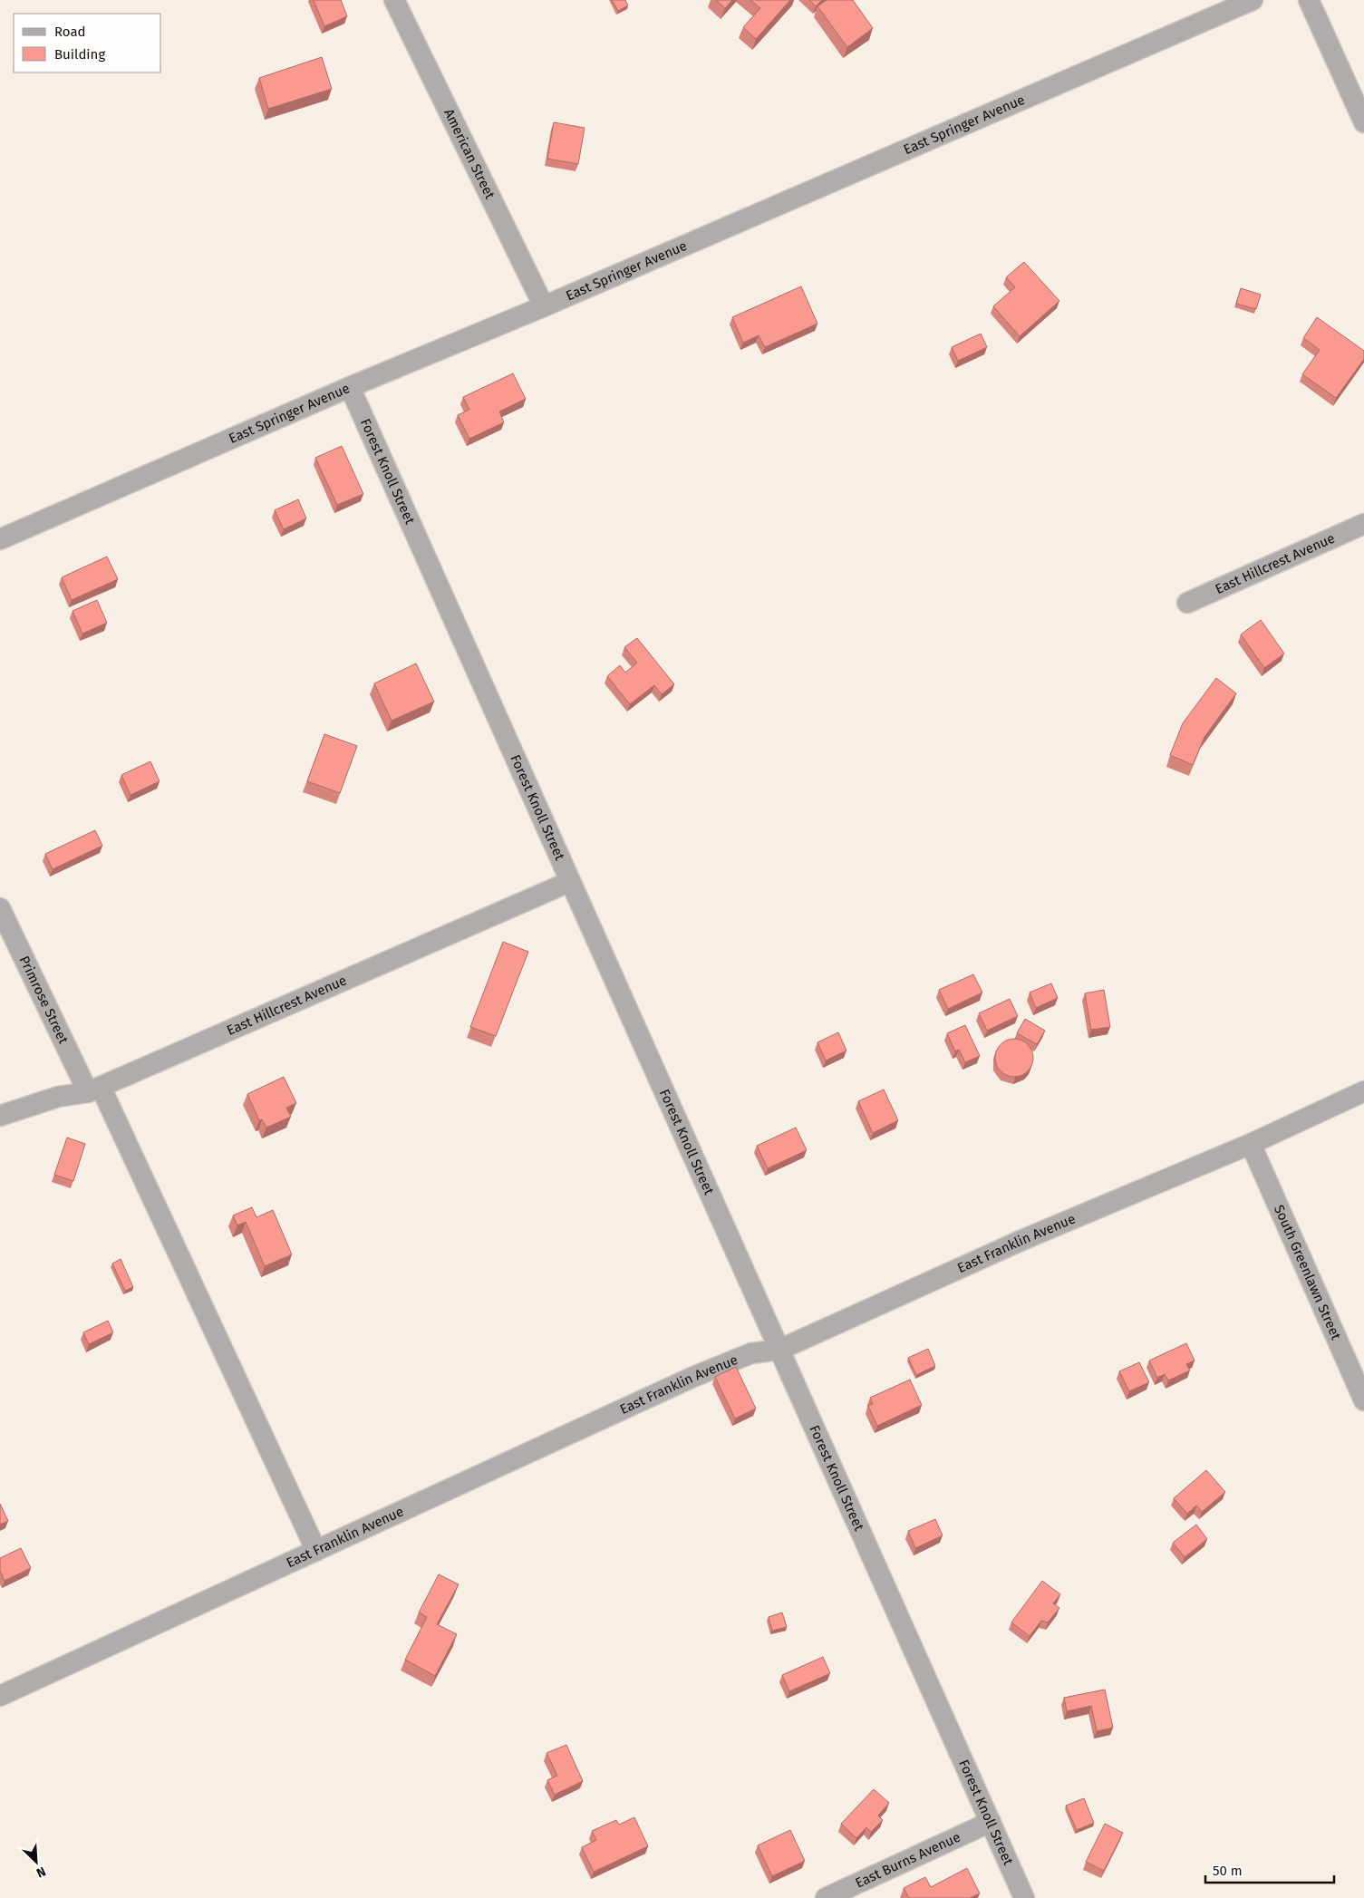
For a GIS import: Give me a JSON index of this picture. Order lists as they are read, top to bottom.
{
  "streets": {
    "street": [
      "East Springer Avenue",
      "American Street",
      "Forest Knoll Street",
      "East Hillcrest Avenue",
      "Primrose Street",
      "East Franklin Avenue",
      "South Greenlawn Street",
      "East Burns Avenue"
    ]
  },
  "crossings": [
    ["East Springer Avenue", "American Street"],
    ["East Springer Avenue", "Forest Knoll Street"],
    ["Forest Knoll Street", "East Hillcrest Avenue"],
    ["Forest Knoll Street", "East Franklin Avenue"],
    ["Forest Knoll Street", "East Burns Avenue"],
    ["East Hillcrest Avenue", "Primrose Street"],
    ["Primrose Street", "East Franklin Avenue"],
    ["East Franklin Avenue", "South Greenlawn Street"]
  ],
  "legend": ["Road", "Building"],
  "scale_bar": "50 m",
  "north": "bottom right"
}
